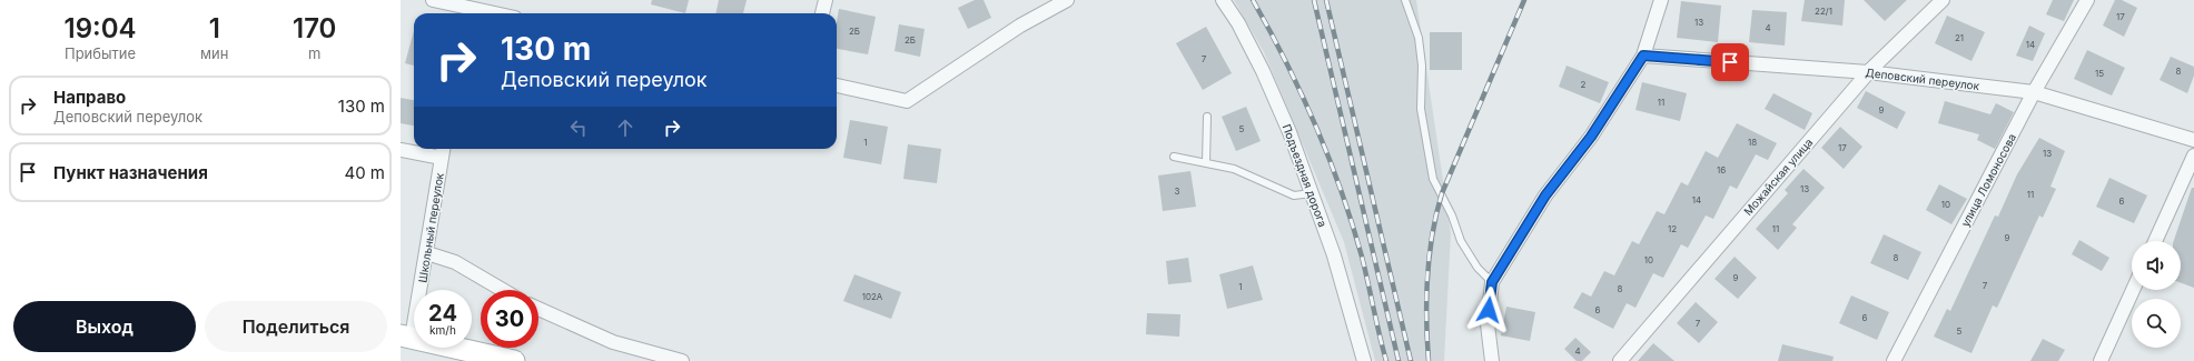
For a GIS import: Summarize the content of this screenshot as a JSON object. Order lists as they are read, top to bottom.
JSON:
{
  "streets": {
    "street": [
      "Деповский переулок",
      "Подъездная дорога",
      "Можайская улица",
      "улица Ломоносова",
      "Школьный переулок"
    ]
  },
  "crossings": [
    ["Деповский переулок", "Можайская улица"],
    ["Деповский переулок", "улица Ломоносова"]
  ],
  "house_numbers": [
    "22/1",
    "17",
    "13",
    "4",
    "2Б",
    "21",
    "2Б",
    "14",
    "7",
    "8",
    "15",
    "2",
    "11",
    "9",
    "5",
    "1",
    "18",
    "17",
    "13",
    "16",
    "13",
    "3",
    "11",
    "14",
    "6",
    "10",
    "12",
    "11",
    "9",
    "8",
    "10",
    "9",
    "7",
    "1",
    "8",
    "102А",
    "6",
    "6",
    "7",
    "5",
    "4"
  ],
  "page": {
    "eta": [
      "19:04",
      "Прибытие",
      "1",
      "мин",
      "170",
      "m"
    ],
    "turn": ["130 m", "Деповский переулок"],
    "list": [
      {
        "name": "Направо",
        "note": "Деповский переулок",
        "value": "130 m"
      },
      {
        "name": "Пункт назначения",
        "value": "40 m"
      }
    ],
    "speed": "24 km/h",
    "limit": "30",
    "buttons": ["Выход", "Поделиться"]
  }
}
